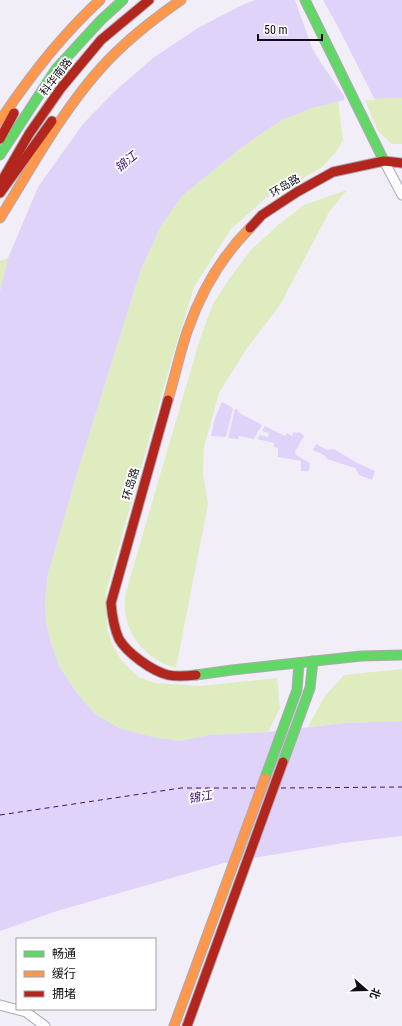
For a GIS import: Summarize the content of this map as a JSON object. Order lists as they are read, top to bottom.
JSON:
{
  "streets": {
    "main road": ["科华南路", "环岛路"]
  },
  "water": ["锦江"],
  "legend": ["畅通", "缓行", "拥堵"],
  "scale_bar": "50 m",
  "north": "right"
}
